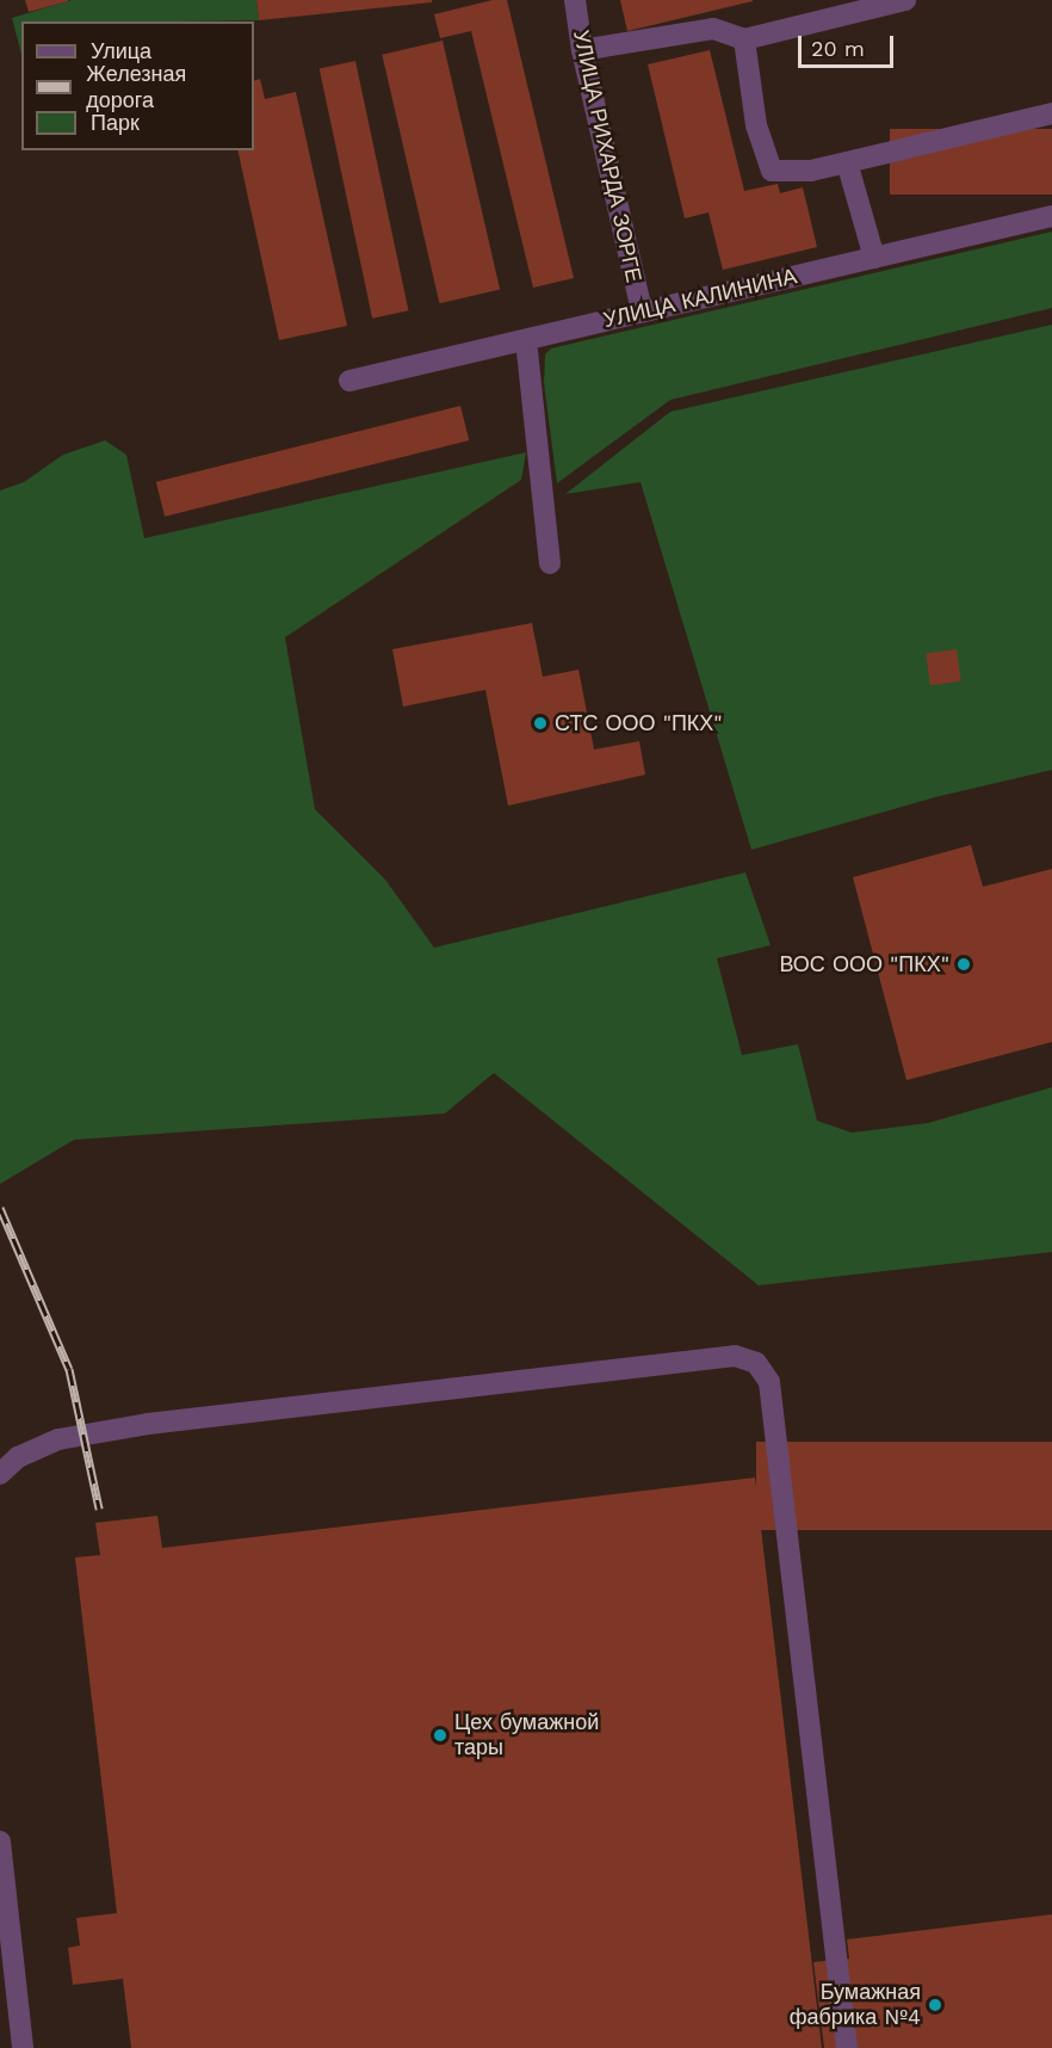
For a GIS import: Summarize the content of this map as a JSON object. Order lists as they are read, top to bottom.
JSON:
{
  "streets": {
    "street": ["УЛИЦА РИХАРДА ЗОРГЕ", "УЛИЦА КАЛИНИНА"]
  },
  "crossings": [
    ["УЛИЦА РИХАРДА ЗОРГЕ", "УЛИЦА КАЛИНИНА"]
  ],
  "places": [
    "СТС ООО \"ПКХ\"",
    "ВОС ООО \"ПКХ\"",
    "Цех бумажной тары",
    "Бумажная фабрика №4"
  ],
  "legend": ["Улица", "Железная дорога", "Парк"],
  "scale_bar": "20 m"
}
